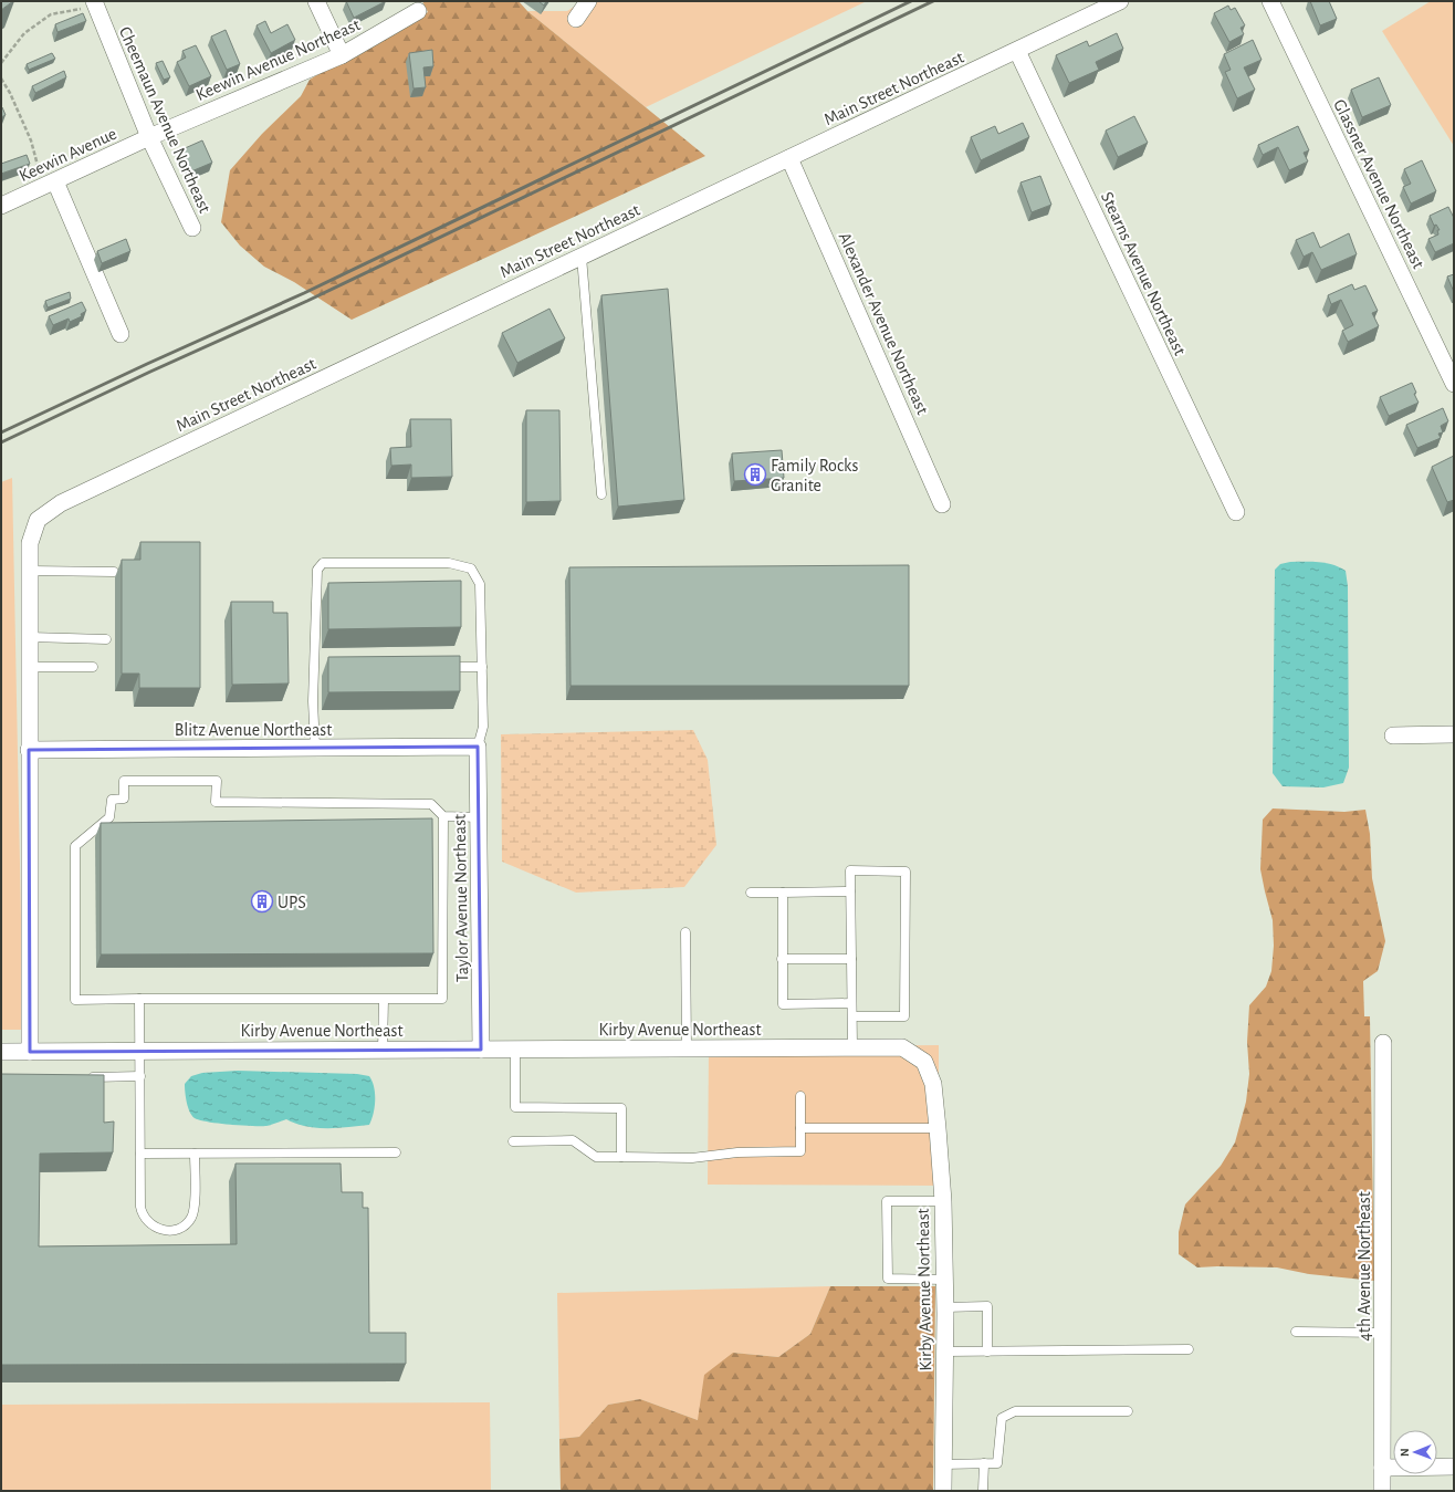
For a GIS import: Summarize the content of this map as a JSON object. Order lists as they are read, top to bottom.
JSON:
{
  "streets": {
    "street": [
      "Keewin Avenue Northeast",
      "Main Street Northeast",
      "Cheemaun Avenue Northeast",
      "Keewin Avenue",
      "Glassner Avenue Northeast",
      "Stearns Avenue Northeast",
      "Alexander Avenue Northeast",
      "Blitz Avenue Northeast",
      "Taylor Avenue Northeast",
      "Kirby Avenue Northeast",
      "4th Avenue Northeast"
    ]
  },
  "crossings": [
    ["Keewin Avenue Northeast", "Cheemaun Avenue Northeast"],
    ["Keewin Avenue Northeast", "Keewin Avenue"],
    ["Main Street Northeast", "Stearns Avenue Northeast"],
    ["Main Street Northeast", "Alexander Avenue Northeast"],
    ["Cheemaun Avenue Northeast", "Keewin Avenue"],
    ["Blitz Avenue Northeast", "Taylor Avenue Northeast"],
    ["Taylor Avenue Northeast", "Kirby Avenue Northeast"]
  ],
  "places": {
    "building": ["Family Rocks Granite", "UPS"]
  },
  "north": "left"
}
